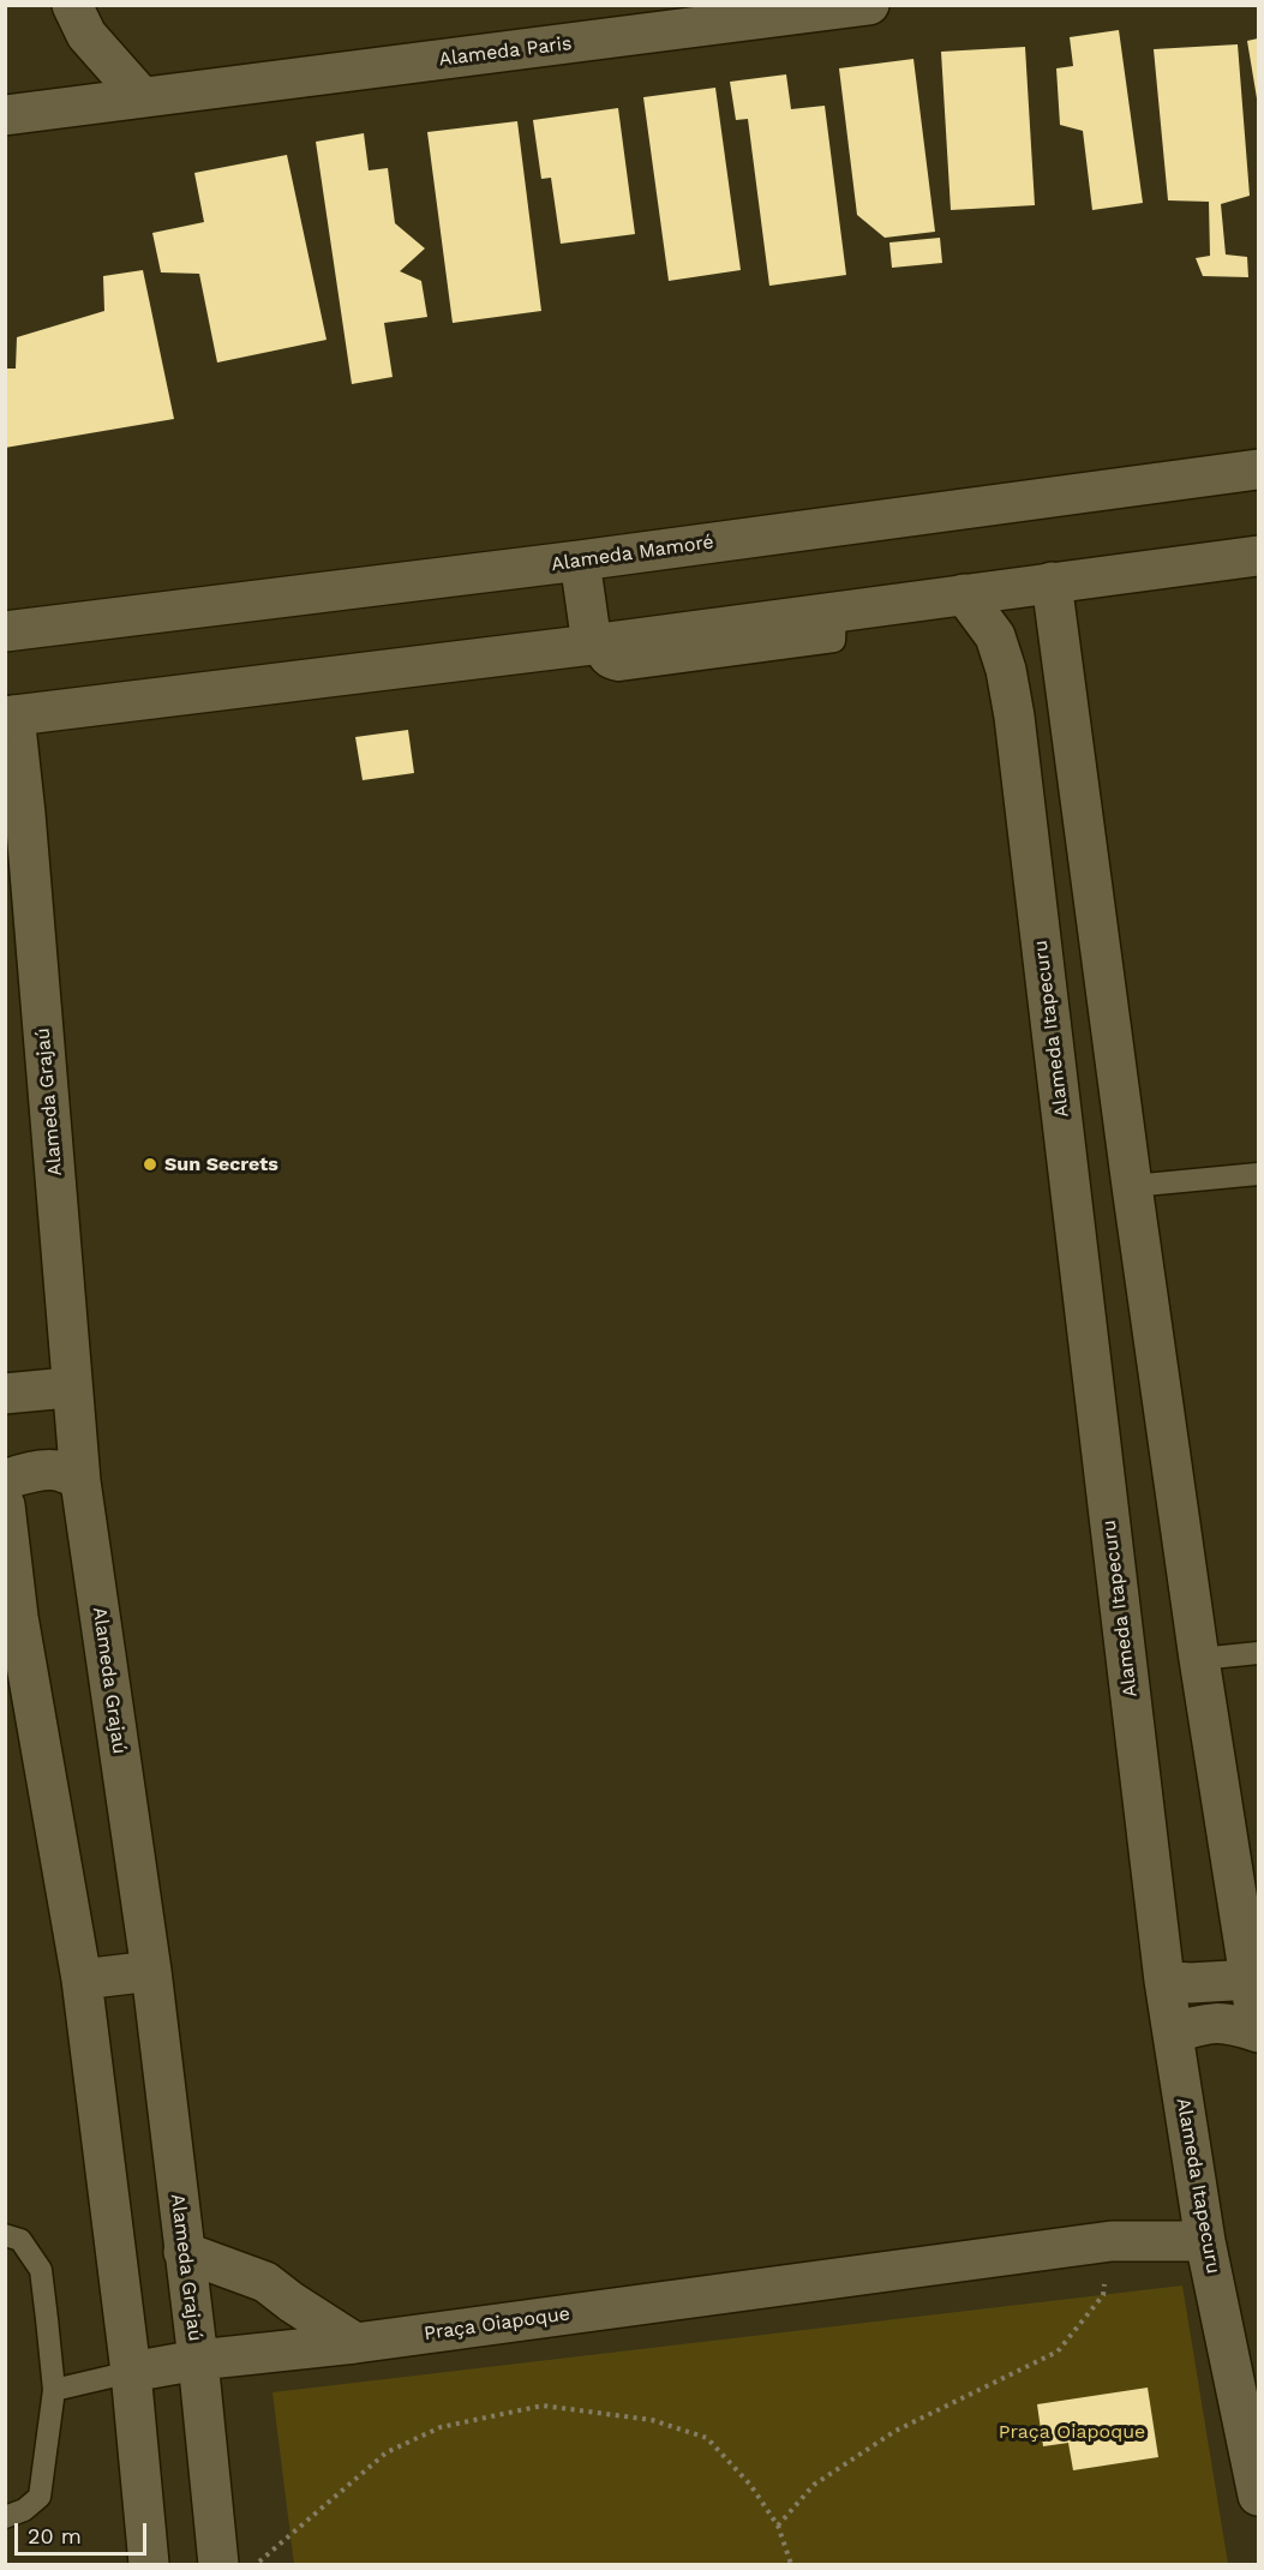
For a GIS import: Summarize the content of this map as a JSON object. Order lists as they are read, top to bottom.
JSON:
{
  "streets": {
    "street": [
      "Alameda Paris",
      "Alameda Mamoré",
      "Alameda Itapecuru",
      "Alameda Grajaú",
      "Praça Oiapoque"
    ]
  },
  "crossings": [
    ["Alameda Itapecuru", "Praça Oiapoque"],
    ["Alameda Grajaú", "Praça Oiapoque"]
  ],
  "parks": ["Praça Oiapoque"],
  "places": ["Sun Secrets"],
  "scale_bar": "20 m"
}
